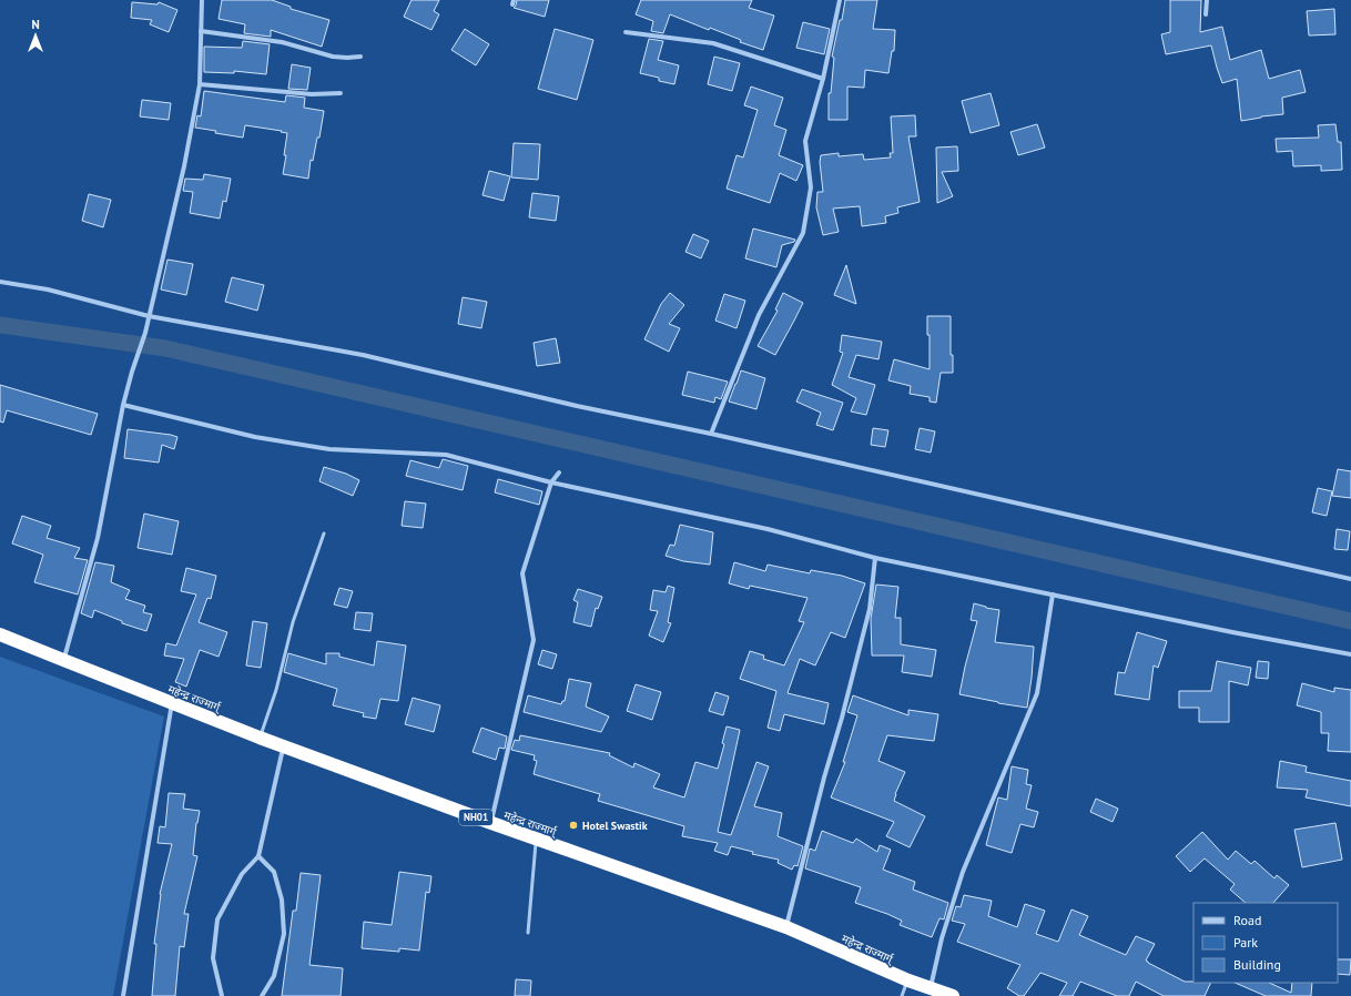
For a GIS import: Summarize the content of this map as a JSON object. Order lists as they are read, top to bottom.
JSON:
{
  "streets": {
    "highway": ["महेन्द्र राज्मार्ग्", "NH01"]
  },
  "places": ["Hotel Swastik"],
  "legend": ["Road", "Park", "Building"],
  "north": "top"
}
